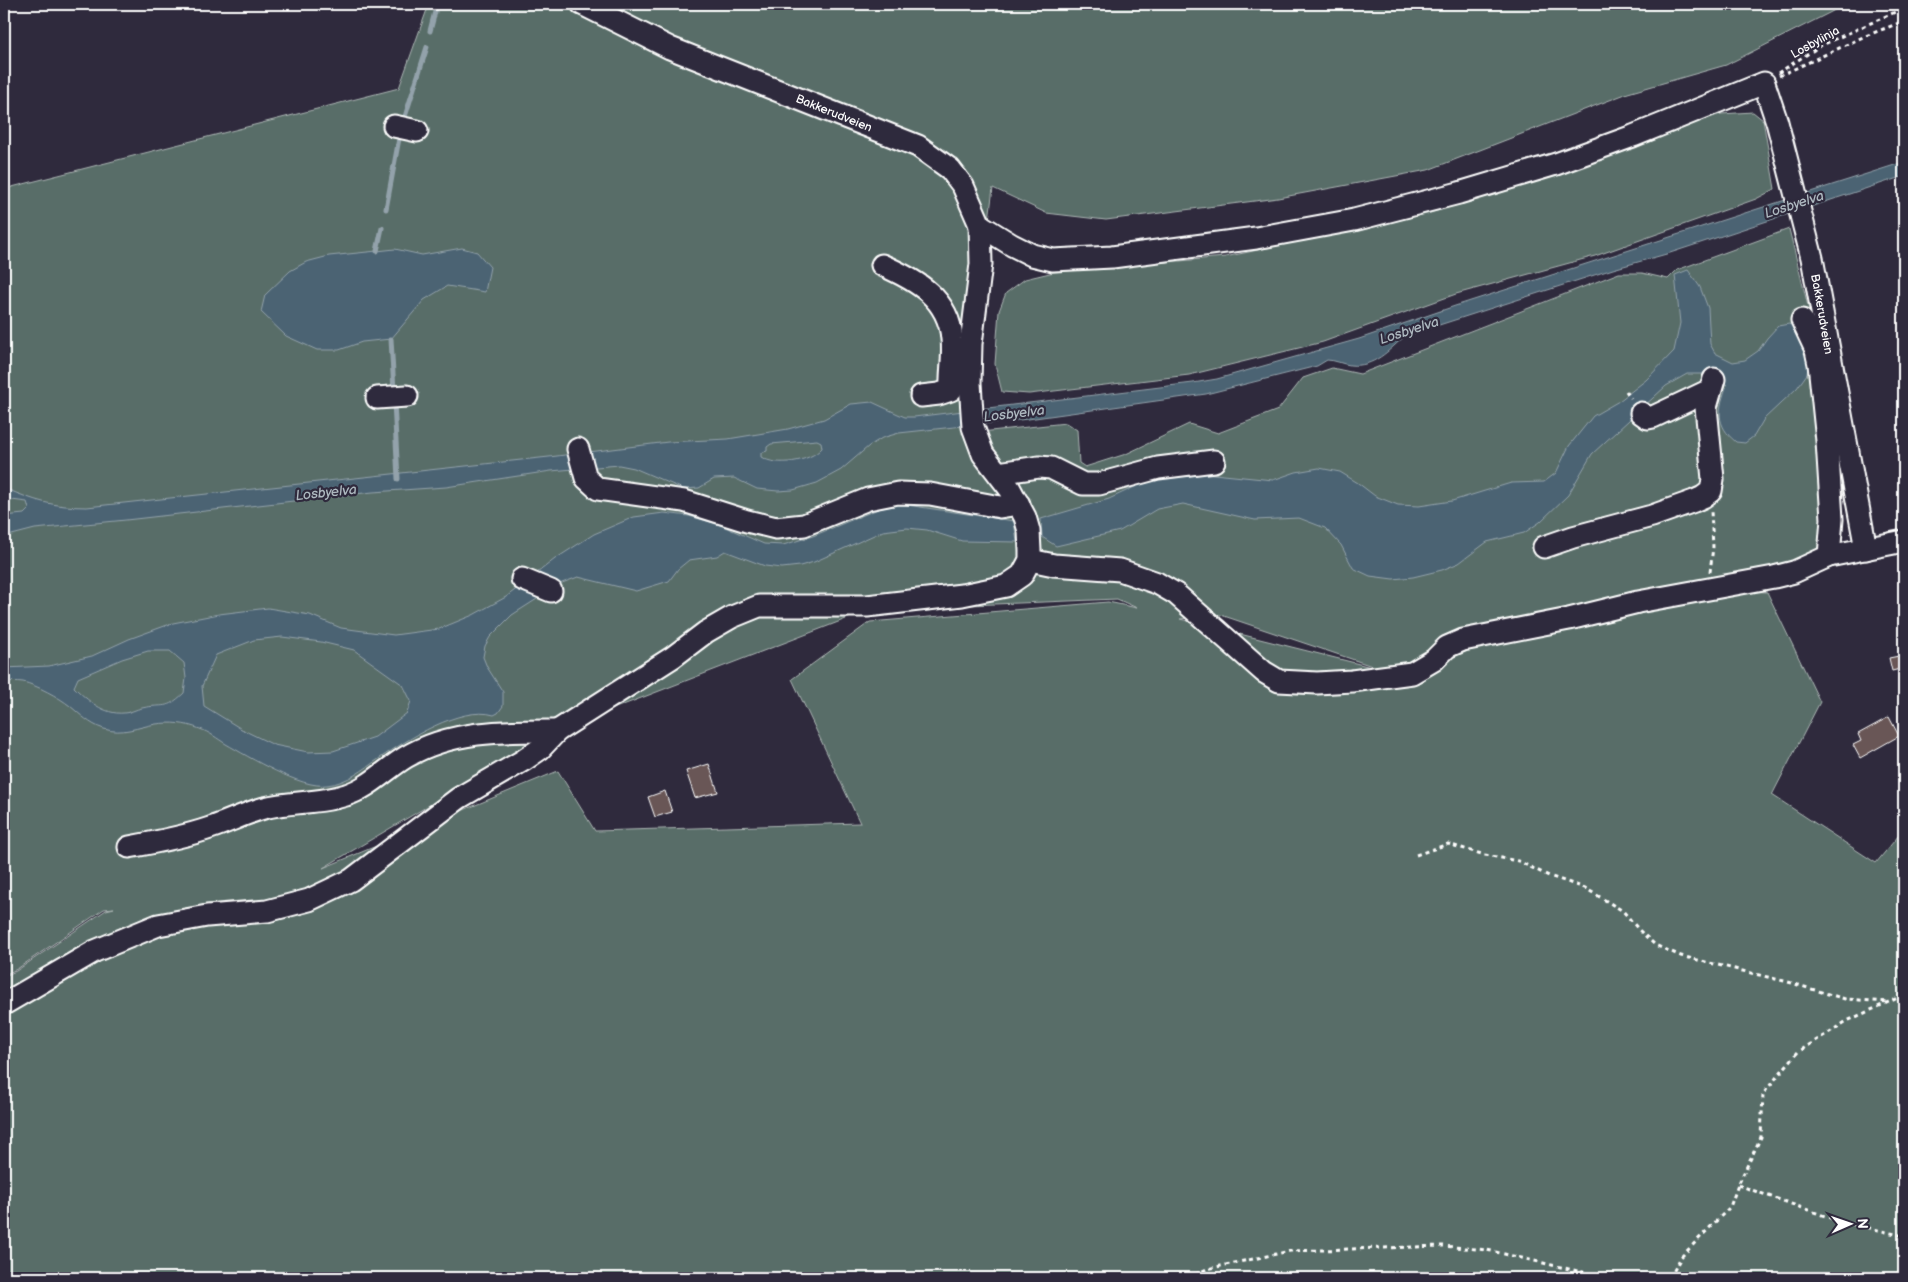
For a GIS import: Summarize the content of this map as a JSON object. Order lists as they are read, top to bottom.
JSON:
{
  "streets": {
    "street": ["Bakkerudveien"],
    "path": ["Losbylinja"]
  },
  "crossings": [
    ["Losbylinja", "Bakkerudveien"]
  ],
  "water": ["Losbyelva"],
  "north": "right"
}
